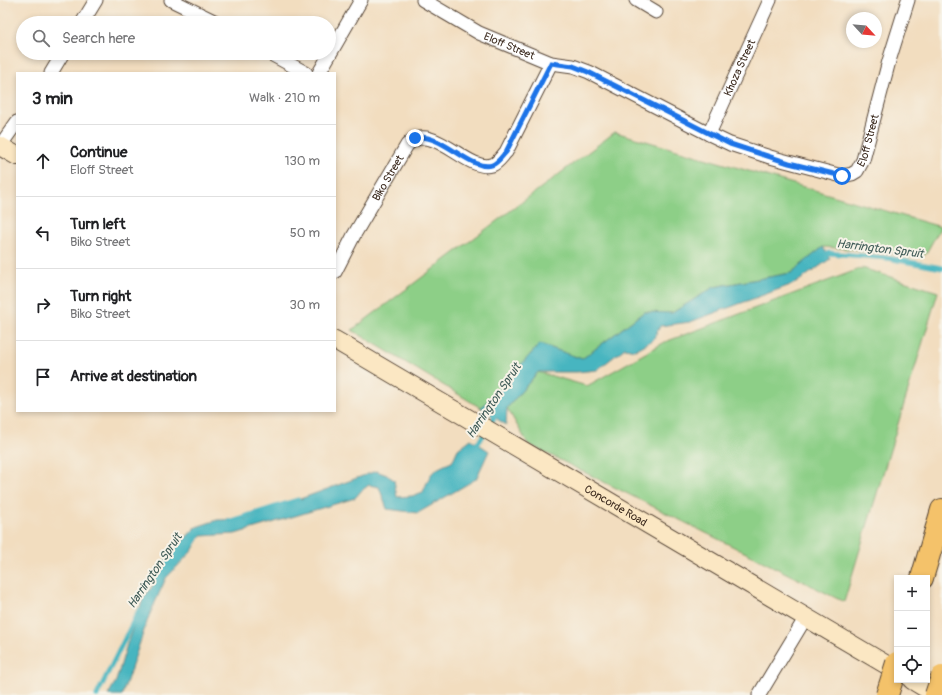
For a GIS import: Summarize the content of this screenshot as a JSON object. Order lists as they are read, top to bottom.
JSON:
{
  "streets": {
    "street": [
      "Eloff Street",
      "Khoza Street",
      "Biko Street",
      "Concorde Road"
    ]
  },
  "crossings": [
    ["Eloff Street", "Khoza Street"],
    ["Eloff Street", "Biko Street"]
  ],
  "water": ["Harrington Spruit"],
  "north": "bottom right",
  "page": {
    "search": "Search here",
    "heading": ["3 min", "Walk · 210 m"],
    "list": [
      ["Continue", "Eloff Street", "130 m"],
      ["Turn left", "Biko Street", "50 m"],
      ["Turn right", "Biko Street", "30 m"],
      "Arrive at destination"
    ],
    "map_buttons": ["+", "−"]
  }
}
